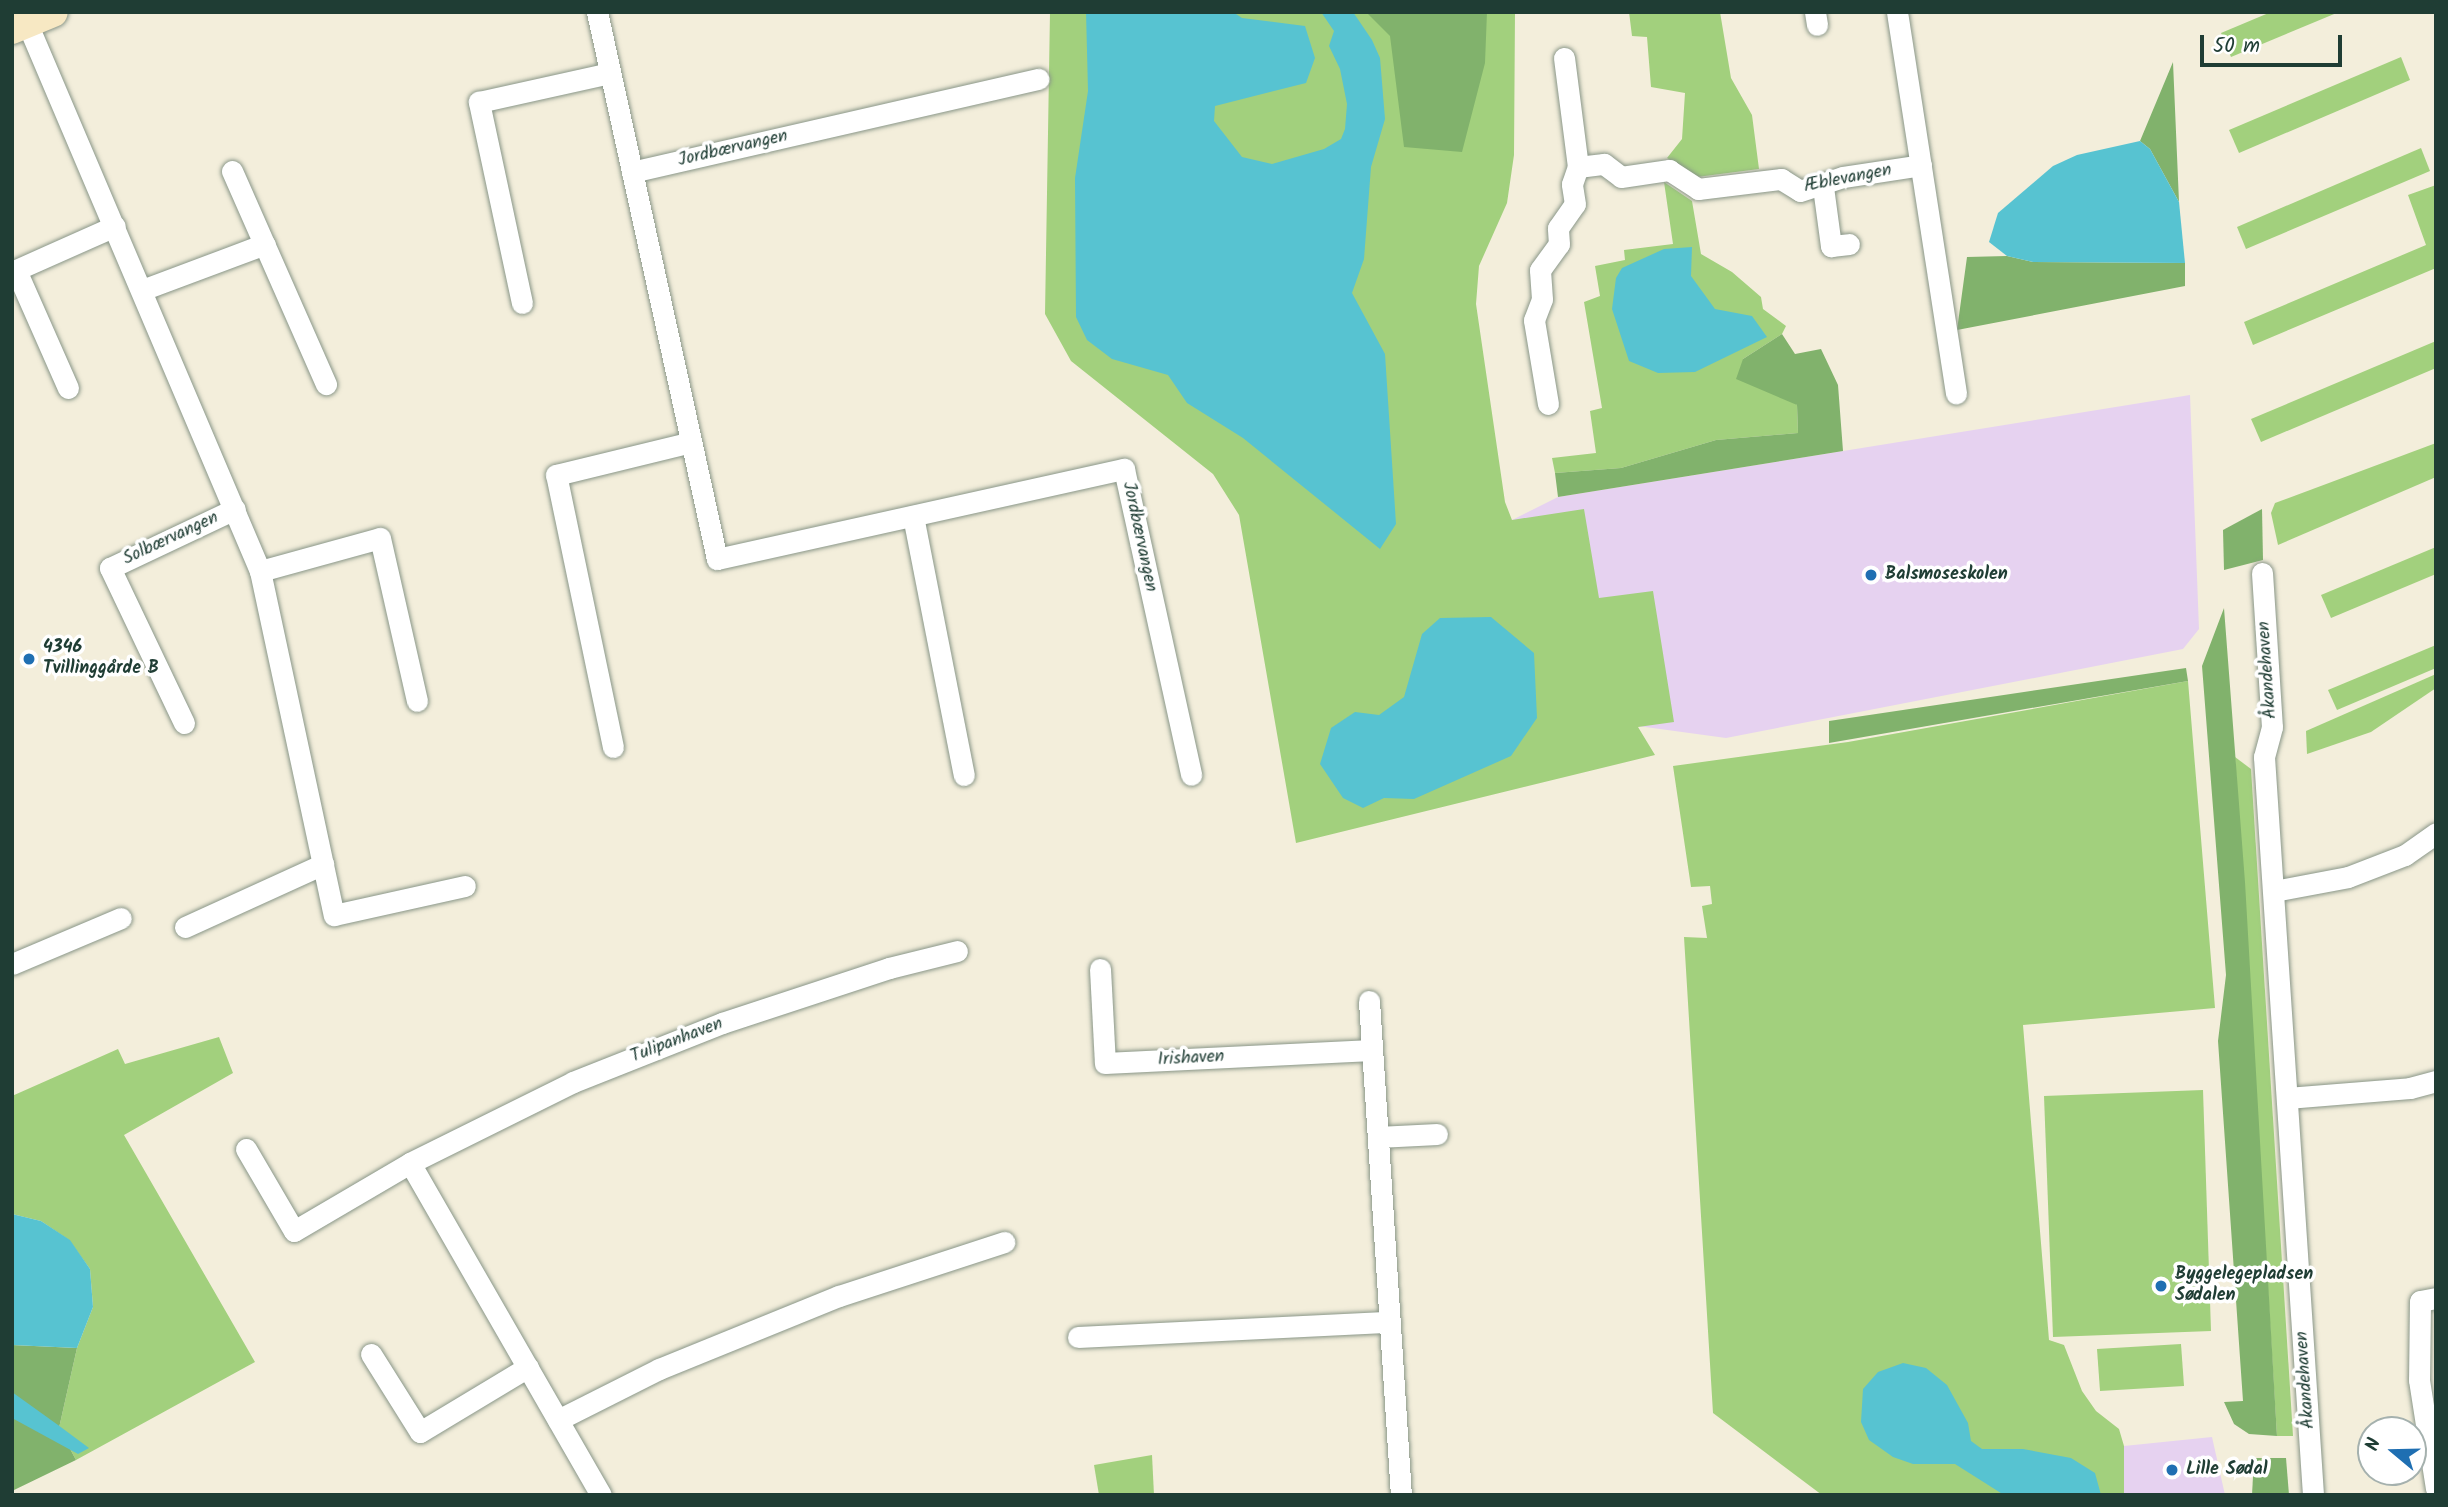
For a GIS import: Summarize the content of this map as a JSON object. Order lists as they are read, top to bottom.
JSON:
{
  "streets": {
    "street": [
      "Jordbærvangen",
      "Æblevangen",
      "Solbærvangen",
      "Åkandehaven",
      "Tulipanhaven",
      "Irishaven"
    ]
  },
  "places": [
    "Balsmoseskolen",
    "4346 Tvillinggårde B",
    "Byggelegepladsen Sødalen",
    "Lille Sødal"
  ],
  "scale_bar": "50 m",
  "north": "left"
}
